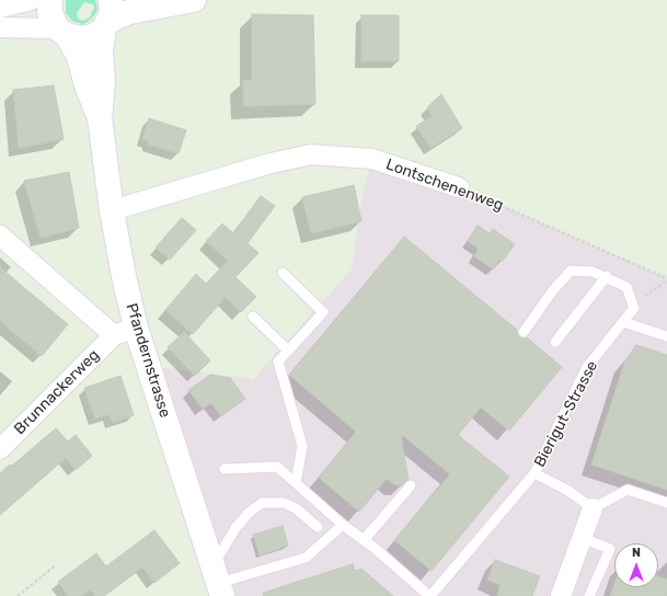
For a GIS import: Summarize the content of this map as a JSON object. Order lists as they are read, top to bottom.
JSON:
{
  "streets": {
    "main road": ["Pfandernstrasse"],
    "street": ["Lontschenenweg", "Brunnackerweg"],
    "lane": ["Bierigut-Strasse"]
  },
  "crossings": [
    ["Lontschenenweg", "Pfandernstrasse"],
    ["Pfandernstrasse", "Brunnackerweg"]
  ],
  "north": "top"
}
